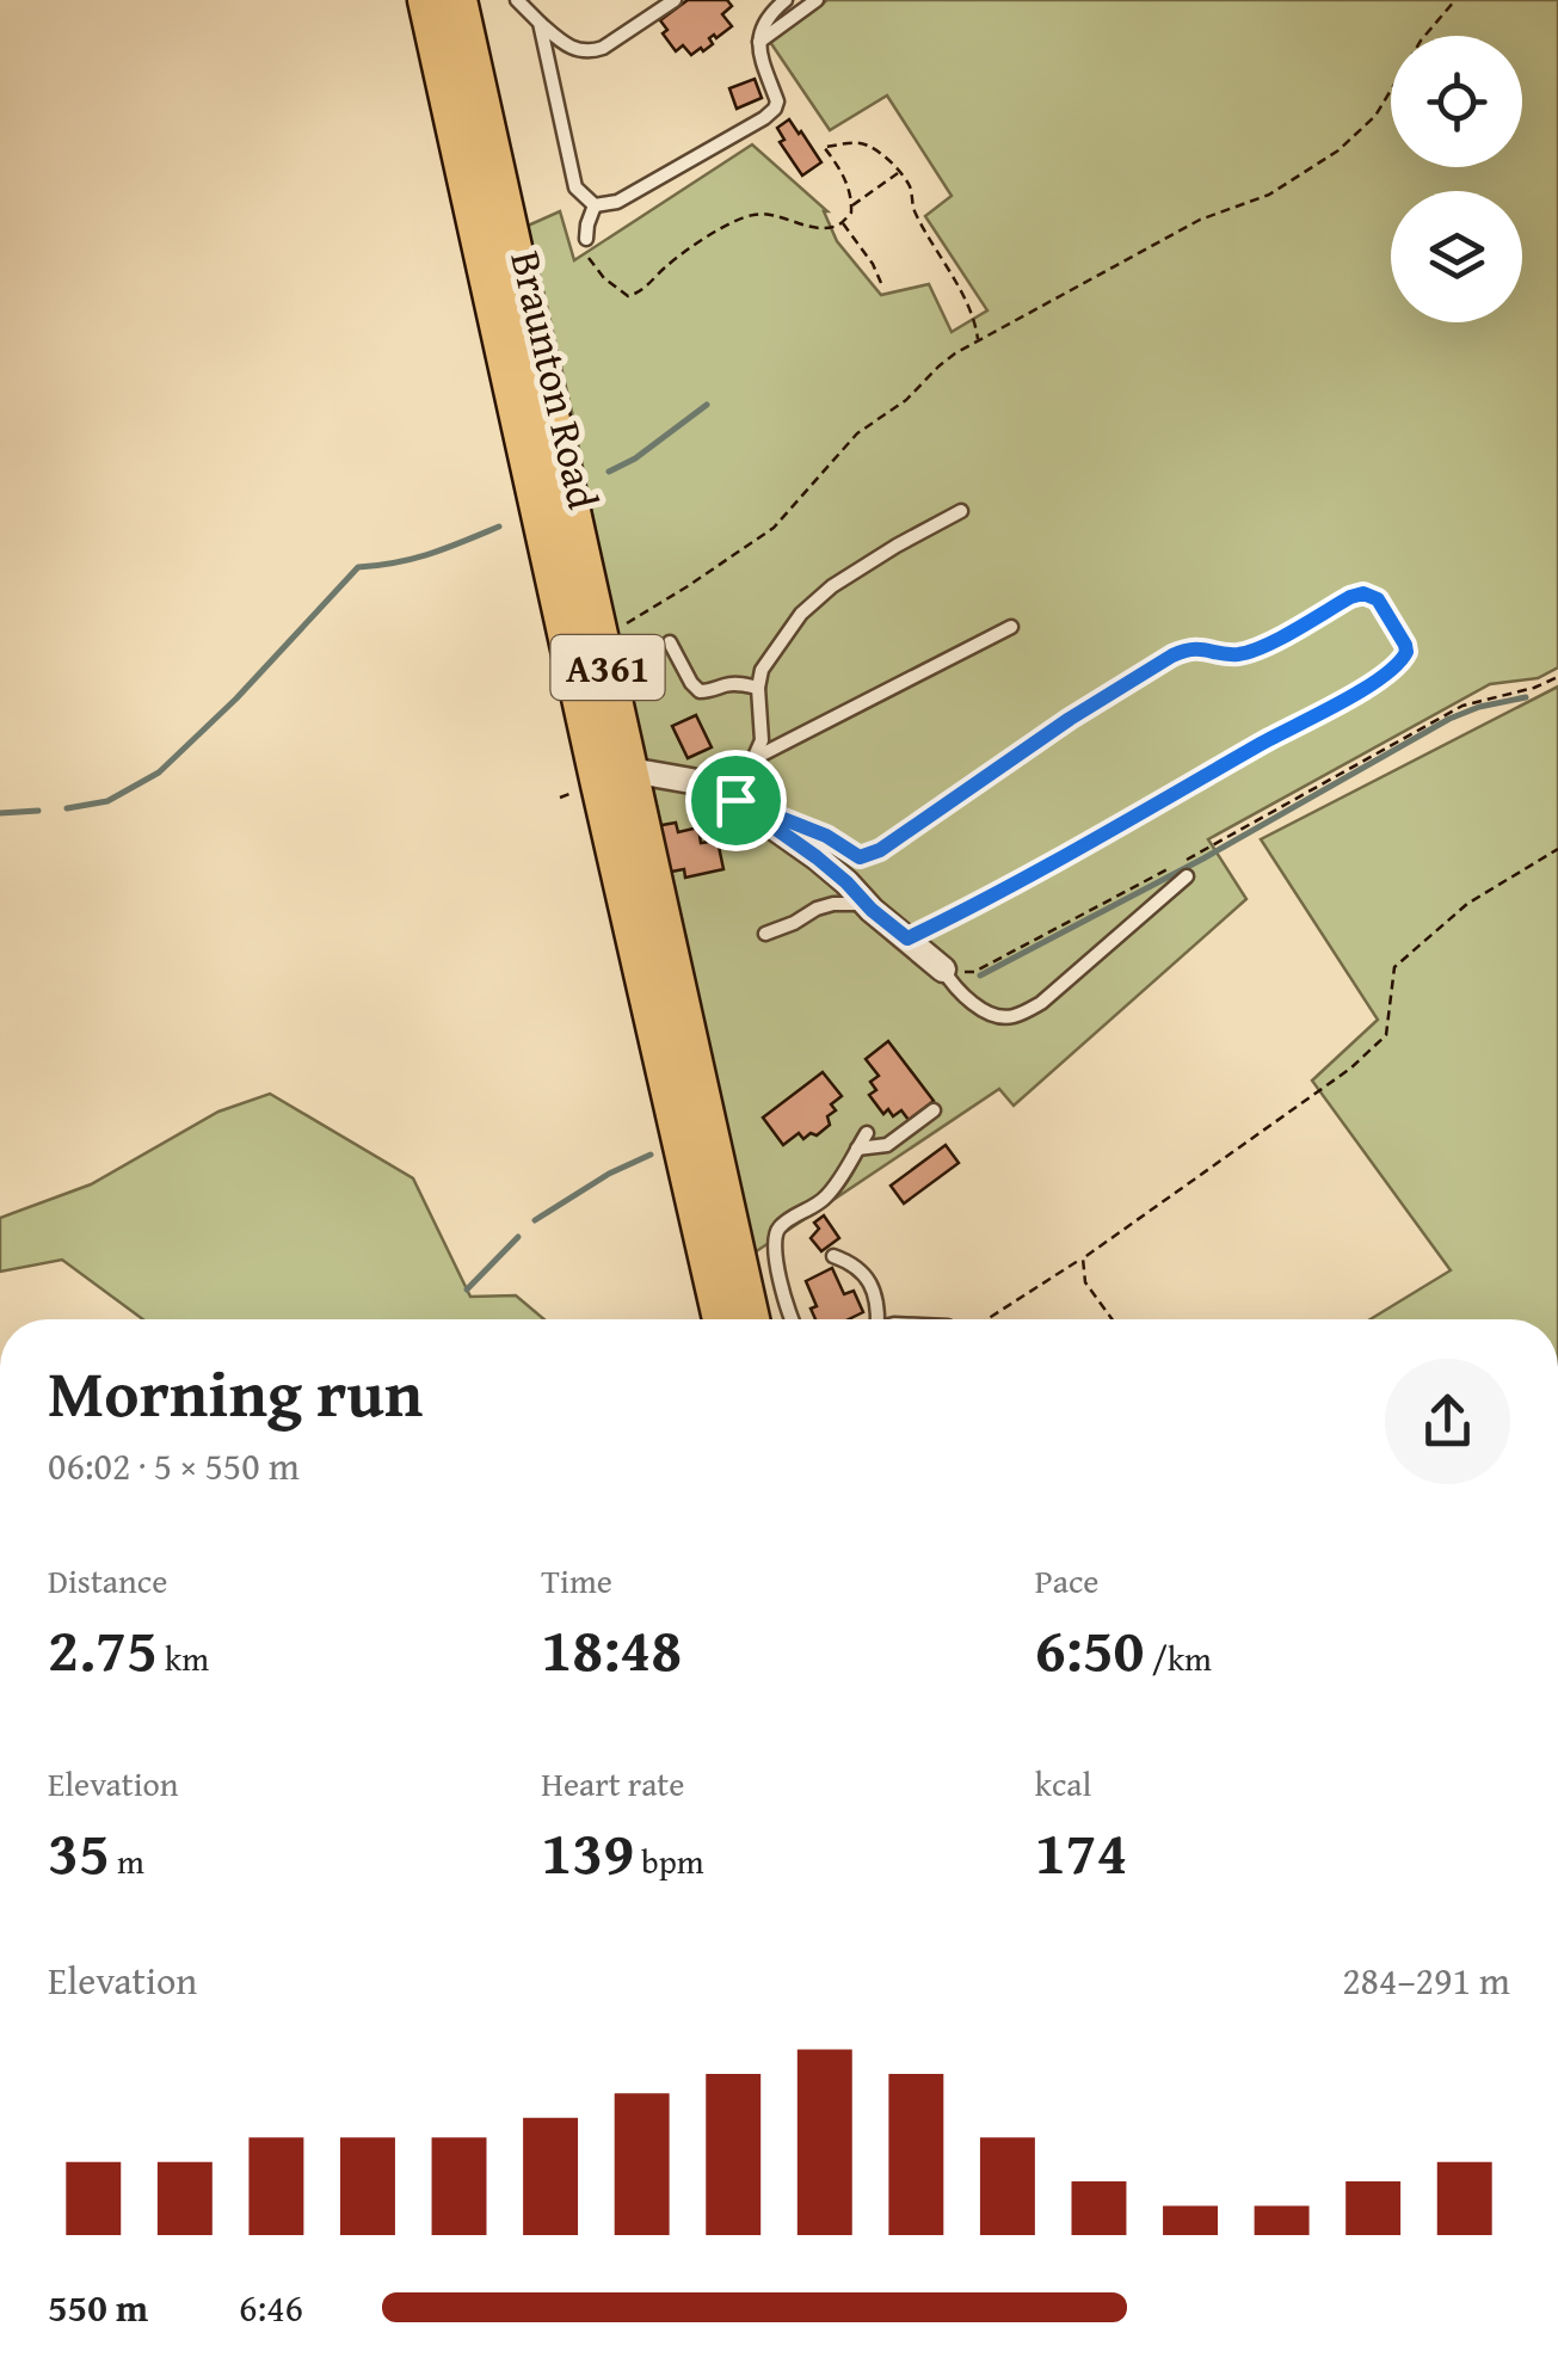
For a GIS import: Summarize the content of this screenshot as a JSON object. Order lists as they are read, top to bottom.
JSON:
{
  "streets": {
    "main road": ["Braunton Road", "A361"]
  },
  "page": {
    "heading": ["Morning run", "06:02 · 5 × 550 m"],
    "stats": [
      ["Distance", "2.75 km"],
      ["Time", "18:48"],
      ["Pace", "6:50 /km"],
      ["Elevation", "35 m"],
      ["Heart rate", "139 bpm"],
      ["kcal", "174"]
    ],
    "chart": ["Elevation", "284–291 m"],
    "list": [
      {
        "name": "550 m",
        "note": "6:46"
      }
    ]
  }
}
